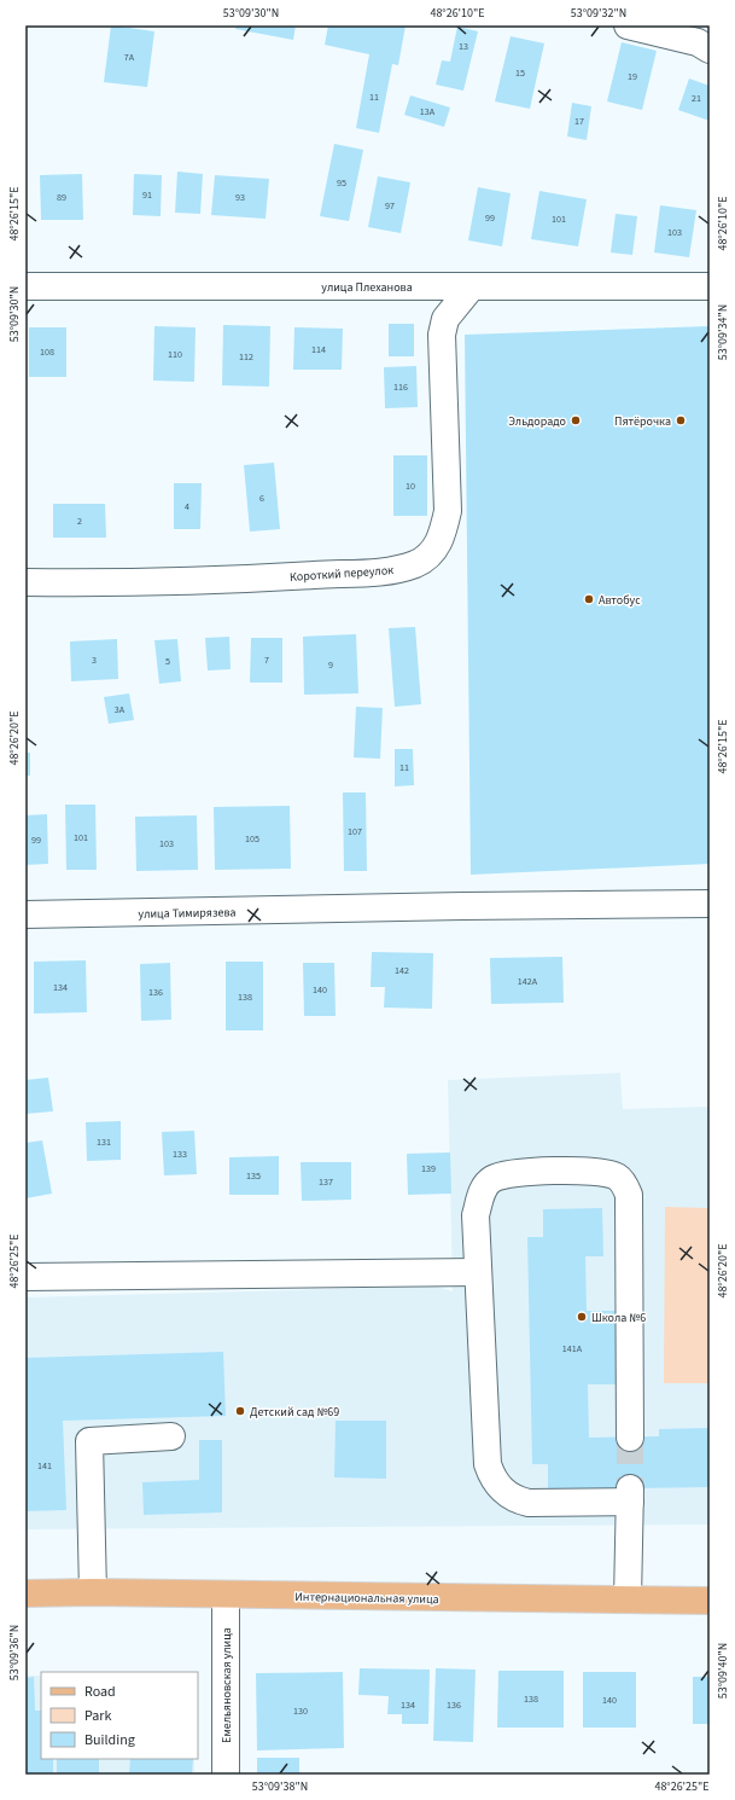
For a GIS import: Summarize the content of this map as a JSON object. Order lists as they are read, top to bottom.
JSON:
{
  "streets": {
    "main road": ["Интернациональная улица"],
    "street": [
      "улица Плеханова",
      "Короткий переулок",
      "улица Тимирязева",
      "Емельяновская улица"
    ]
  },
  "crossings": [
    ["улица Плеханова", "Короткий переулок"],
    ["Интернациональная улица", "Емельяновская улица"]
  ],
  "places": [
    "Эльдорадо",
    "Пятёрочка",
    "Автобус",
    "Школа №6",
    "Детский сад №69"
  ],
  "house_numbers": [
    "13",
    "7А",
    "15",
    "19",
    "11",
    "21",
    "13А",
    "17",
    "95",
    "91",
    "89",
    "93",
    "97",
    "99",
    "101",
    "103",
    "114",
    "108",
    "110",
    "112",
    "116",
    "10",
    "6",
    "4",
    "2",
    "3",
    "7",
    "5",
    "9",
    "3А",
    "11",
    "107",
    "101",
    "105",
    "99",
    "103",
    "142",
    "142А",
    "134",
    "140",
    "136",
    "138",
    "131",
    "133",
    "139",
    "135",
    "137",
    "141А",
    "141",
    "138",
    "140",
    "134",
    "136",
    "130"
  ],
  "legend": ["Road", "Park", "Building"],
  "coordinates": [
    "53°09'30\"N",
    "48°26'10\"E",
    "53°09'32\"N",
    "48°26'15\"E",
    "53°09'34\"N",
    "48°26'20\"E",
    "48°26'25\"E",
    "53°09'36\"N",
    "53°09'40\"N",
    "53°09'38\"N"
  ]
}
